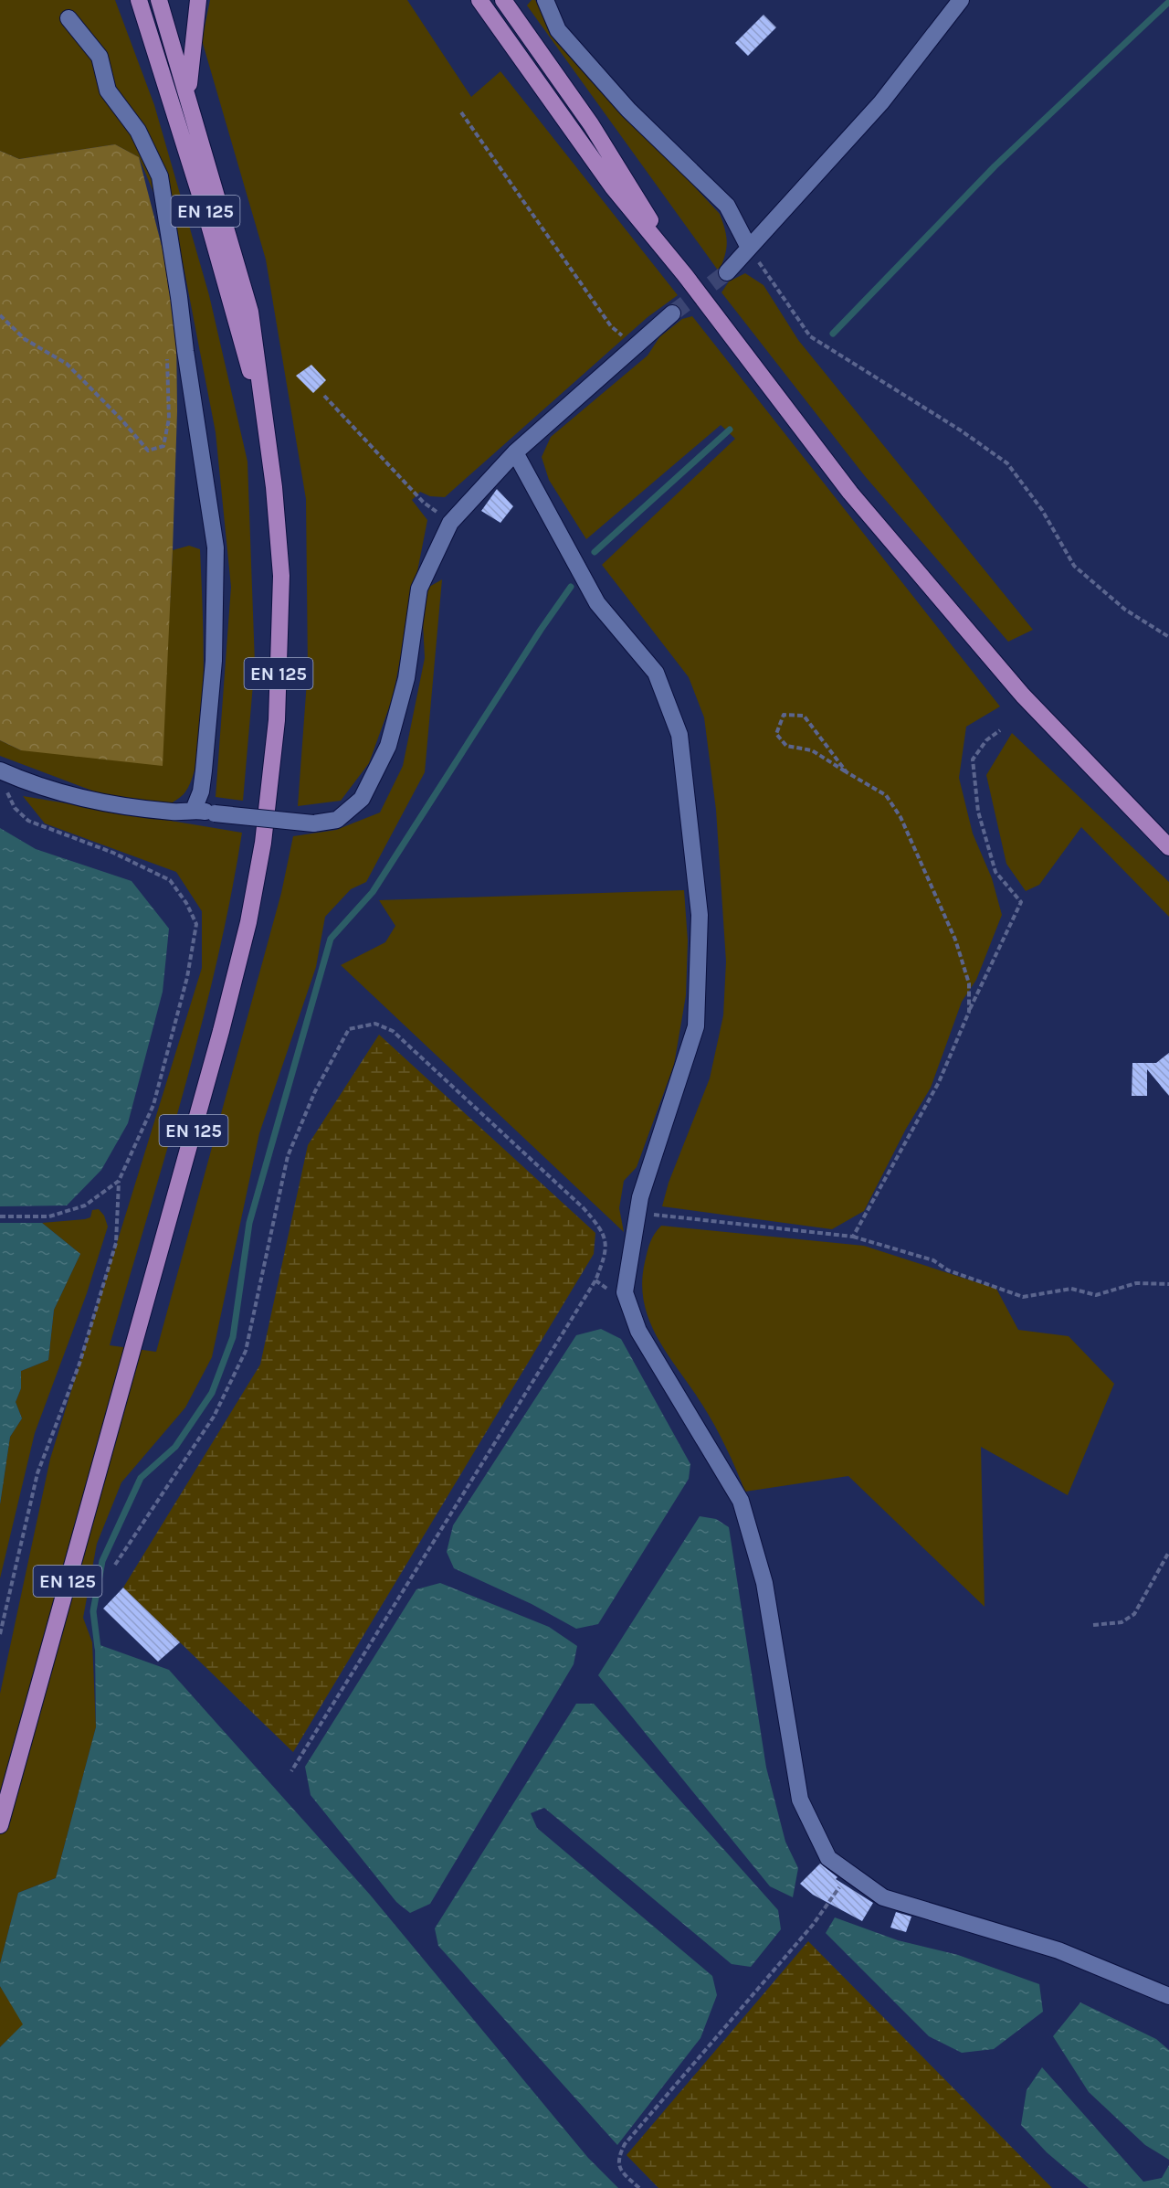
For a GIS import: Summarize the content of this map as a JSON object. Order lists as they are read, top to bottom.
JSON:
{
  "streets": {
    "main road": ["EN 125"]
  }
}
